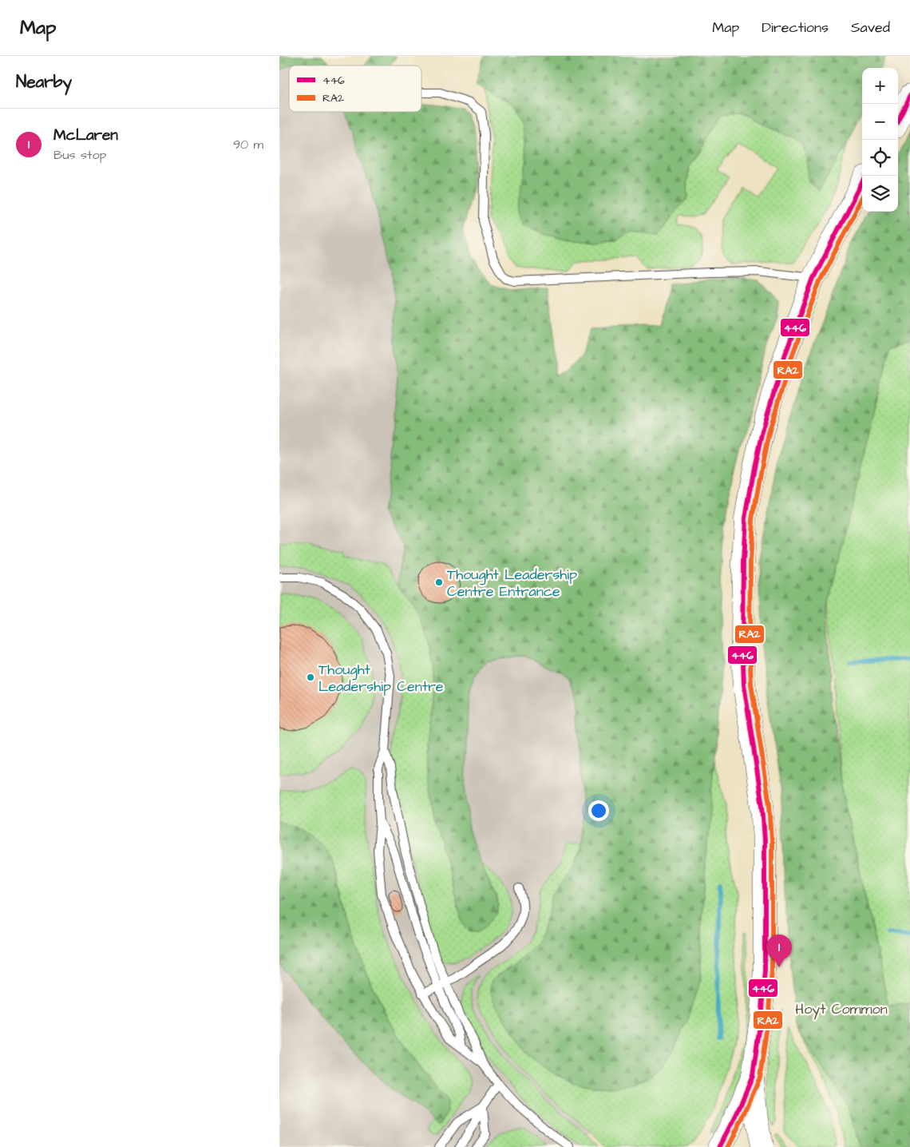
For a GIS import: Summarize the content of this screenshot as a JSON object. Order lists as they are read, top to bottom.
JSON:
{
  "parks": ["Hoyt Common"],
  "places": ["Thought Leadership Centre Entrance", "Thought Leadership Centre"],
  "lines": ["transit line 446", "transit line RA2"],
  "legend": ["446", "RA2"],
  "page": {
    "header": "Map",
    "nav": ["Map", "Directions", "Saved"],
    "heading": "Nearby",
    "map_buttons": ["+", "−"],
    "list": [
      {
        "mark": "1",
        "name": "McLaren",
        "note": "Bus stop",
        "value": "90 m"
      }
    ],
    "pins": "1"
  }
}
